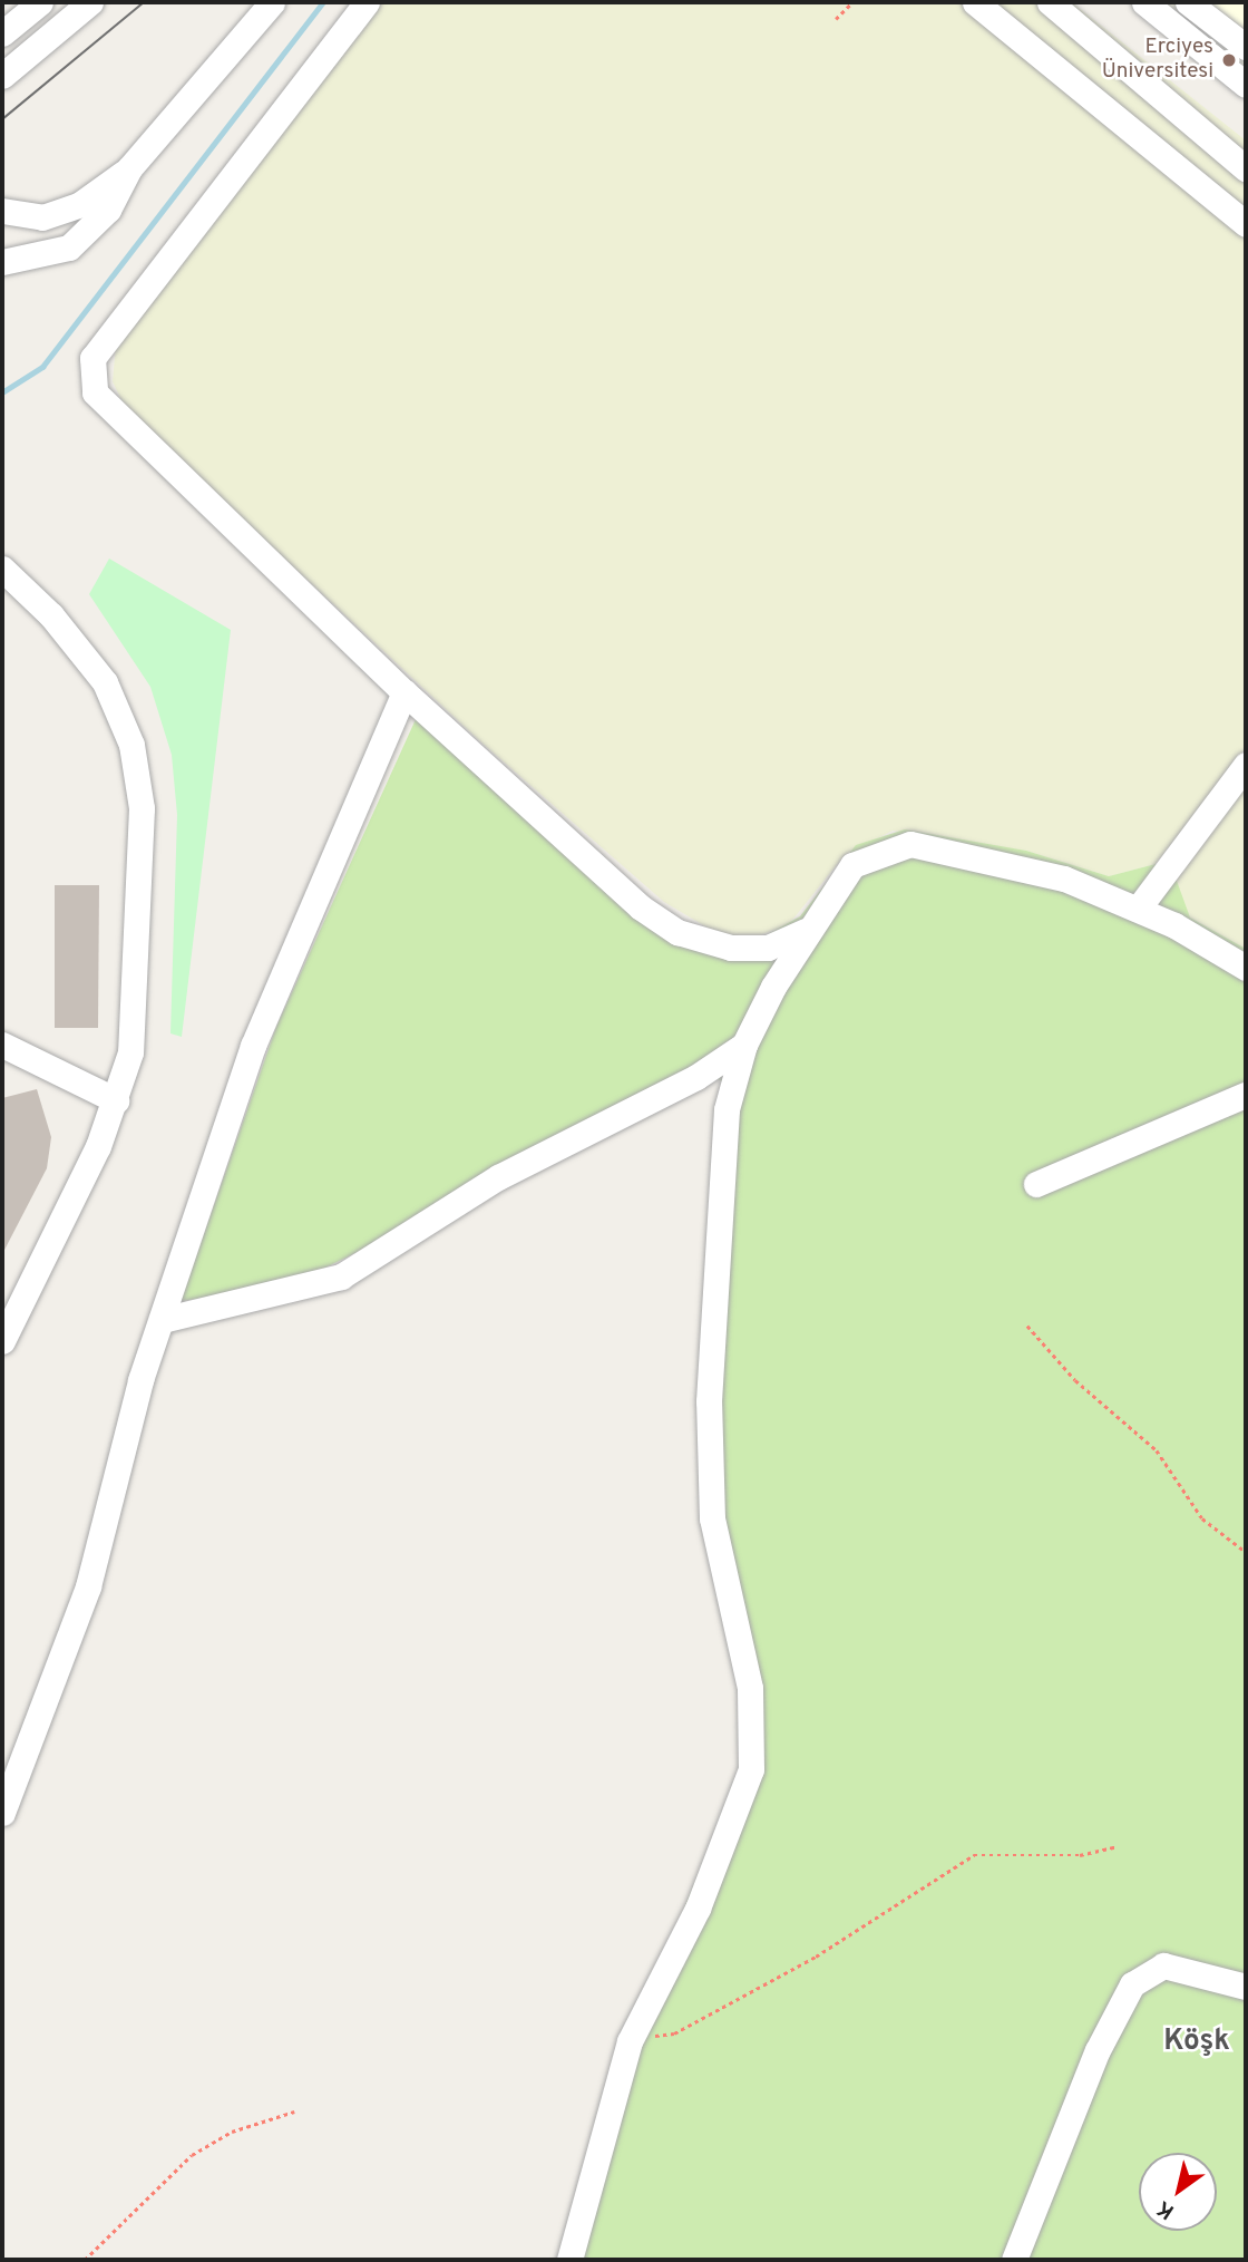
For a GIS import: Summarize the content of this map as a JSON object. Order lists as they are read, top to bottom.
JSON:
{
  "districts": ["Köşk"],
  "places": ["Erciyes Üniversitesi"],
  "north": "bottom left"
}
